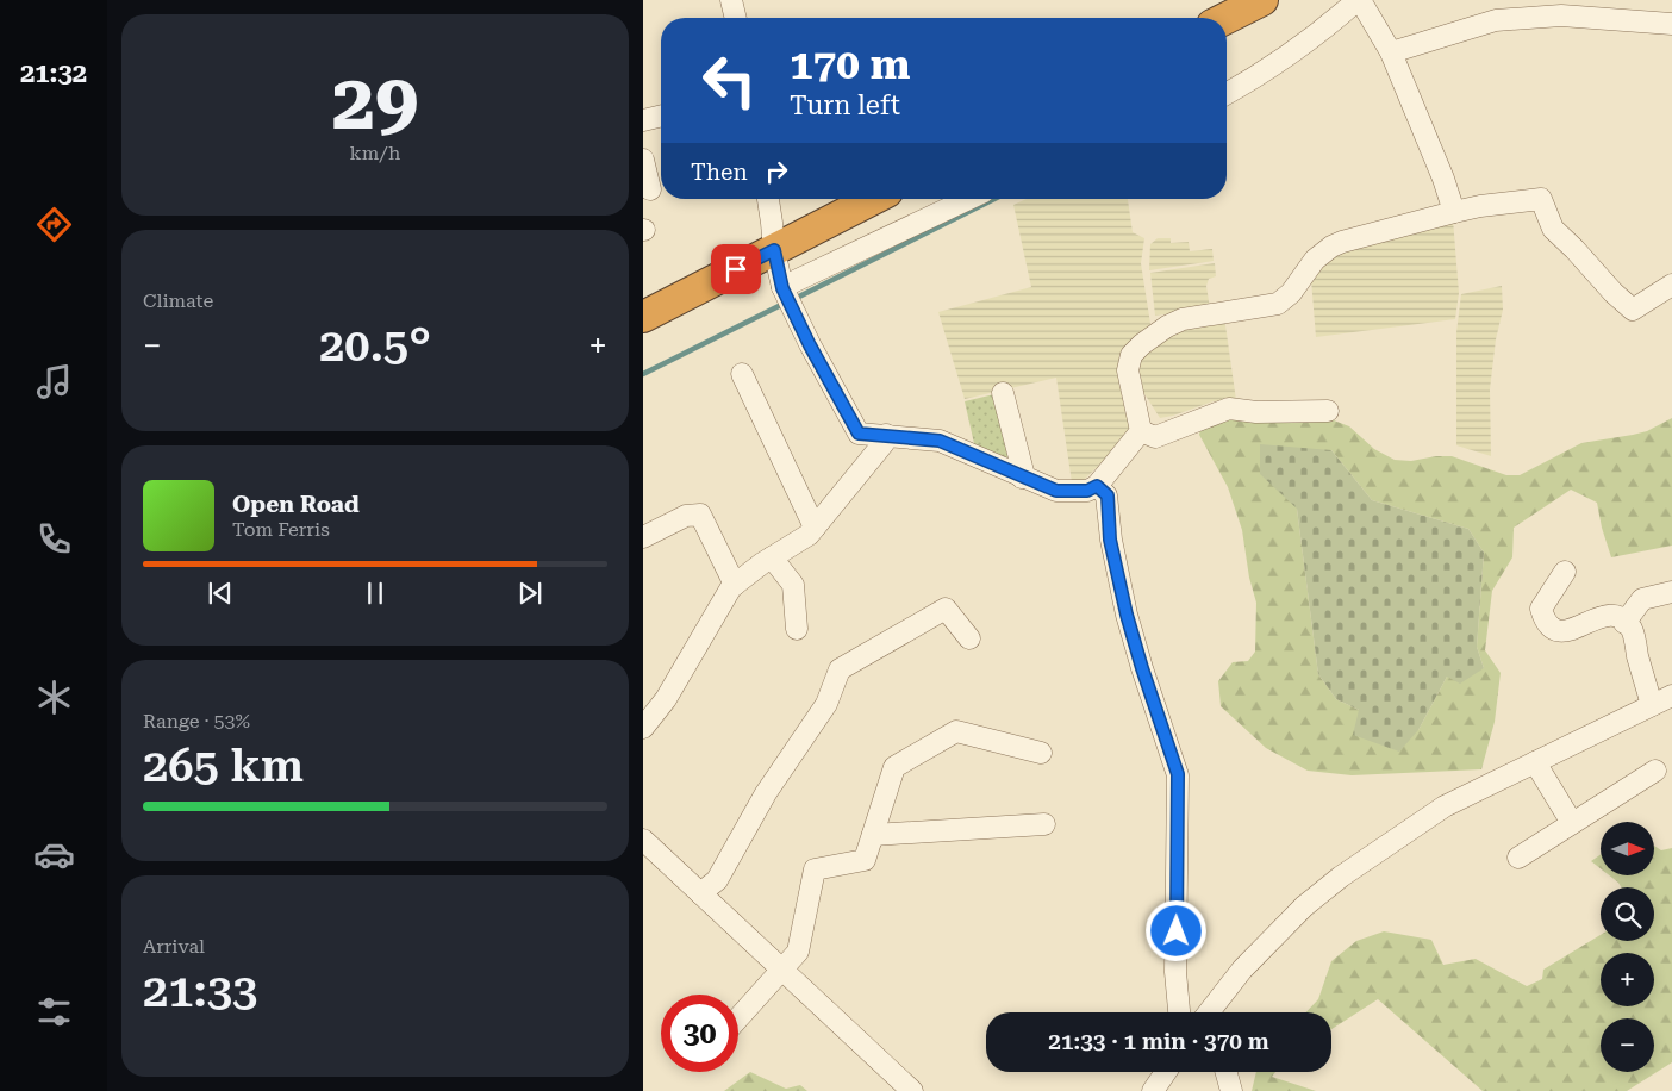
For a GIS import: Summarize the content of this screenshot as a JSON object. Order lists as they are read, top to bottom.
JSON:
{
  "north": "right",
  "page": {
    "tabs": "21:32",
    "tile": [
      ["29", "km/h"],
      "Climate",
      ["Range · 53%", "265 km"],
      ["Arrival", "21:33"]
    ],
    "turn": ["170 m", "Turn left"],
    "then": "Then",
    "heat": ["−", "20.5°", "+"],
    "song": ["Open Road", "Tom Ferris"],
    "map_buttons": ["+", "−"],
    "limit": "30",
    "trip": "21:33 · 1 min · 370 m"
  }
}
